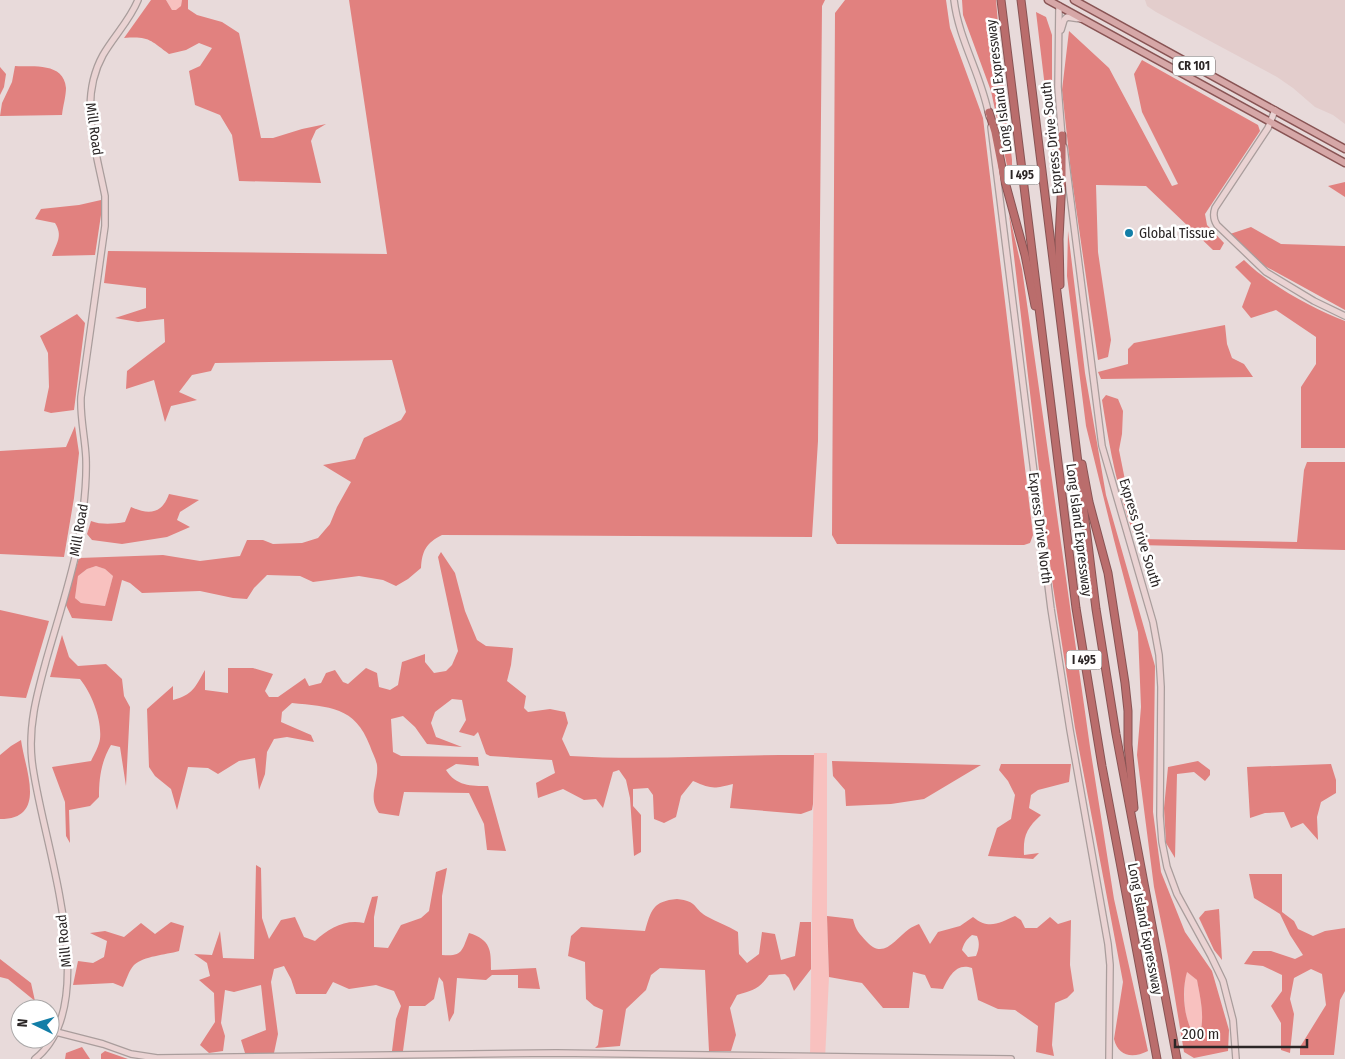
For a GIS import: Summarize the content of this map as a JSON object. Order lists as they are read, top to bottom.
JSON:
{
  "streets": {
    "highway": ["Long Island Expressway", "I 495"],
    "main road": [
      "CR 101",
      "Mill Road",
      "Express Drive South",
      "Express Drive North"
    ]
  },
  "crossings": [
    ["CR 101", "Express Drive South"]
  ],
  "places": ["Global Tissue"],
  "scale_bar": "200 m",
  "north": "left"
}
